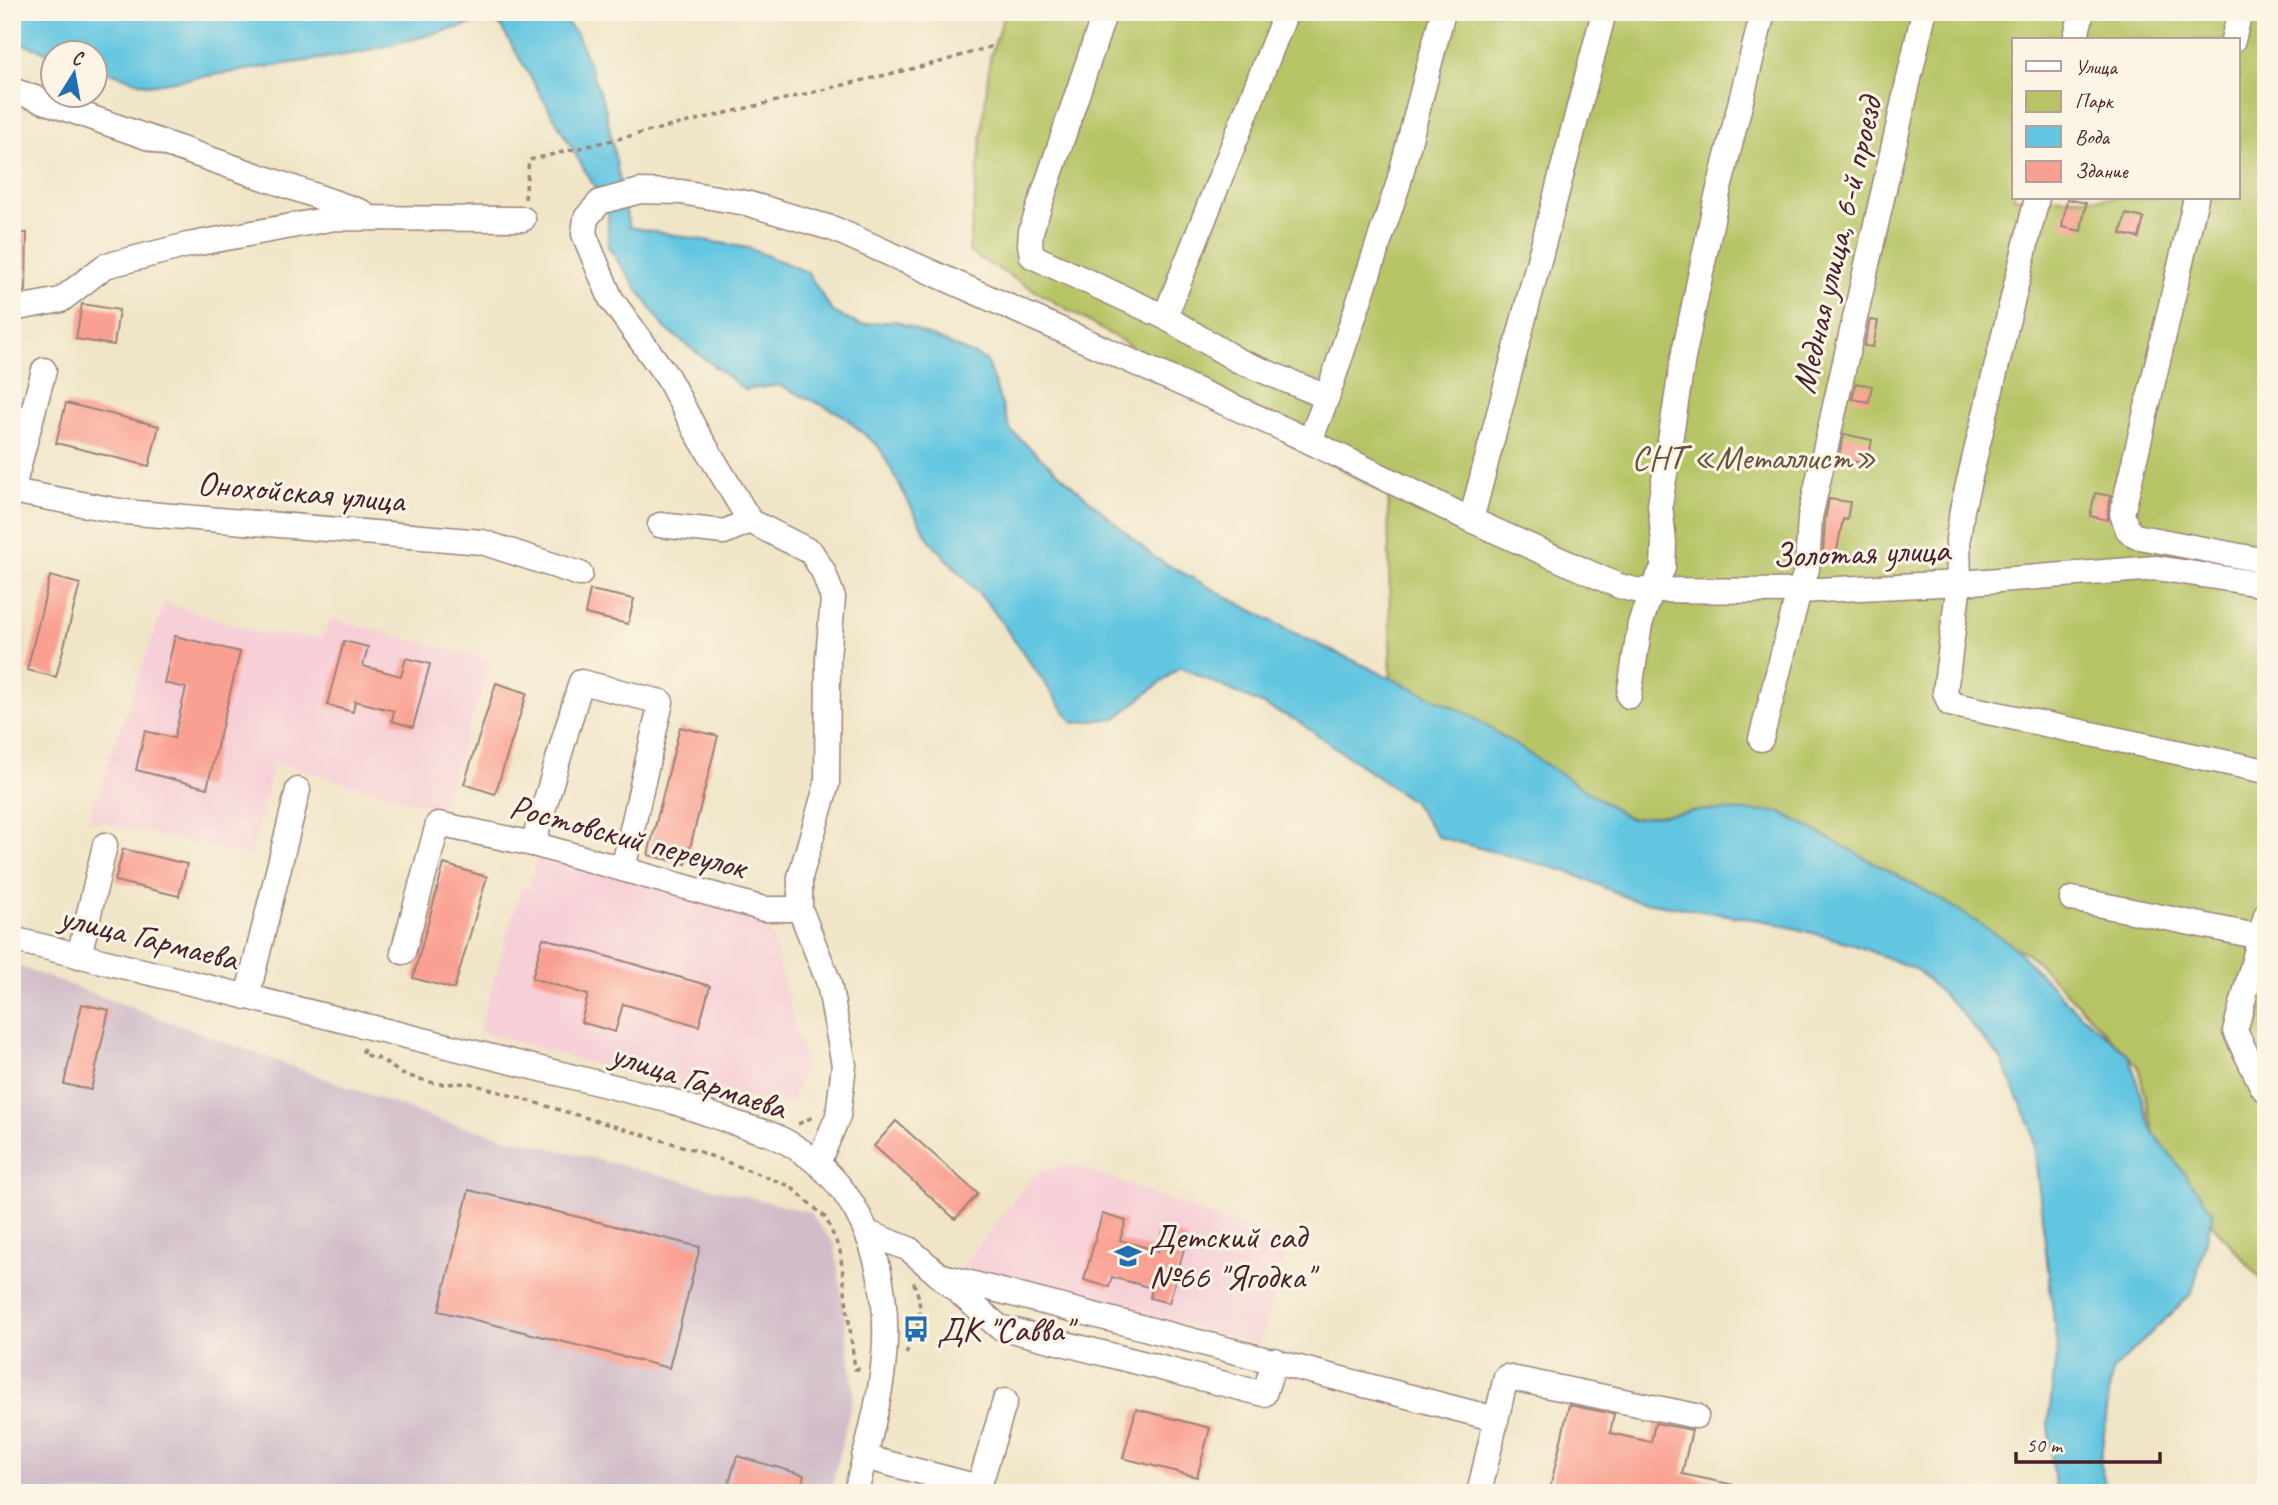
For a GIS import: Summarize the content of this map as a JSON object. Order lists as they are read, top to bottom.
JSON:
{
  "streets": {
    "street": [
      "Медная улица, 6-й проезд",
      "Онохойская улица",
      "Золотая улица",
      "Ростовский переулок",
      "улица Гармаева"
    ]
  },
  "crossings": [
    ["Медная улица, 6-й проезд", "Золотая улица"]
  ],
  "parks": ["СНТ «Металлист»"],
  "places": {
    "school or university": ["Детский сад №66 \"Ягодка\""],
    "bus stop": ["ДК \"Савва\""]
  },
  "legend": [
    "Улица",
    "Парк",
    "Вода",
    "Здание"
  ],
  "scale_bar": "50 m",
  "north": "top"
}
